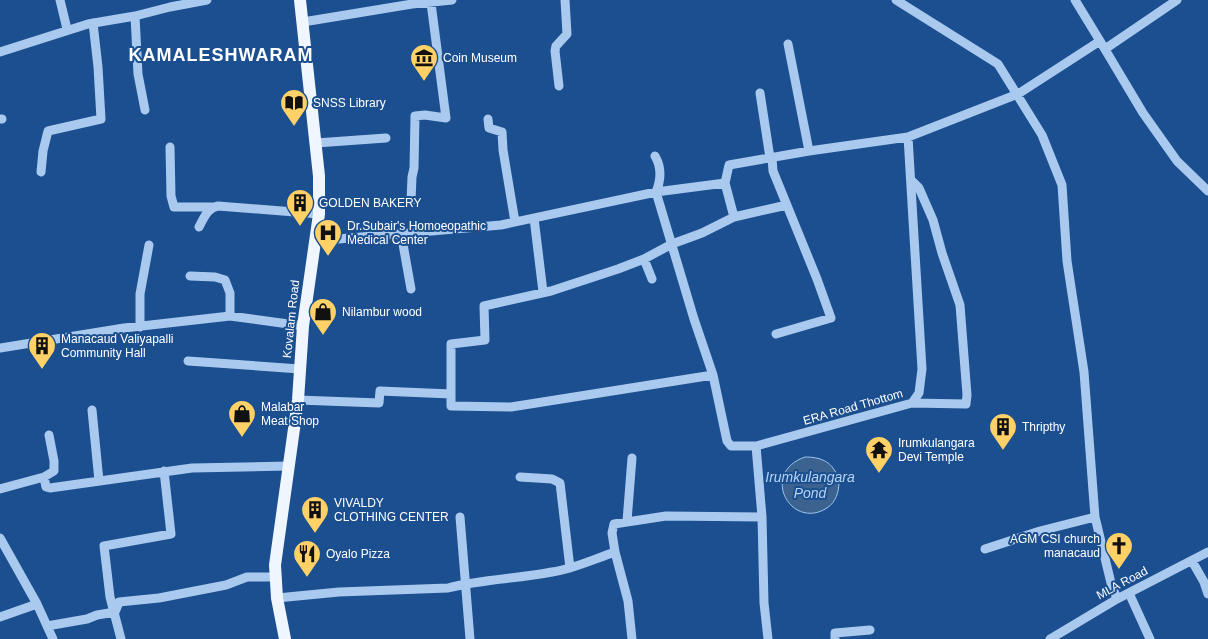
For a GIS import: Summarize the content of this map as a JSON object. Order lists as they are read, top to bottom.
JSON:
{
  "streets": {
    "main road": ["Kovalam Road"],
    "street": ["ERA Road Thottom", "MLA Road"]
  },
  "districts": ["KAMALESHWARAM"],
  "water": ["Irumkulangara Pond"],
  "places": {
    "museum": ["Coin Museum"],
    "library": ["SNSS Library"],
    "building": [
      "GOLDEN BAKERY",
      "Manacaud Valiyapalli Community Hall",
      "Thripthy",
      "VIVALDY CLOTHING CENTER"
    ],
    "hospital": ["Dr.Subair's Homoeopathic Medical Center"],
    "shop": ["Nilambur wood", "Malabar Meat Shop"],
    "temple": ["Irumkulangara Devi Temple"],
    "church": ["AGM CSI church manacaud"],
    "restaurant": ["Oyalo Pizza"]
  }
}
